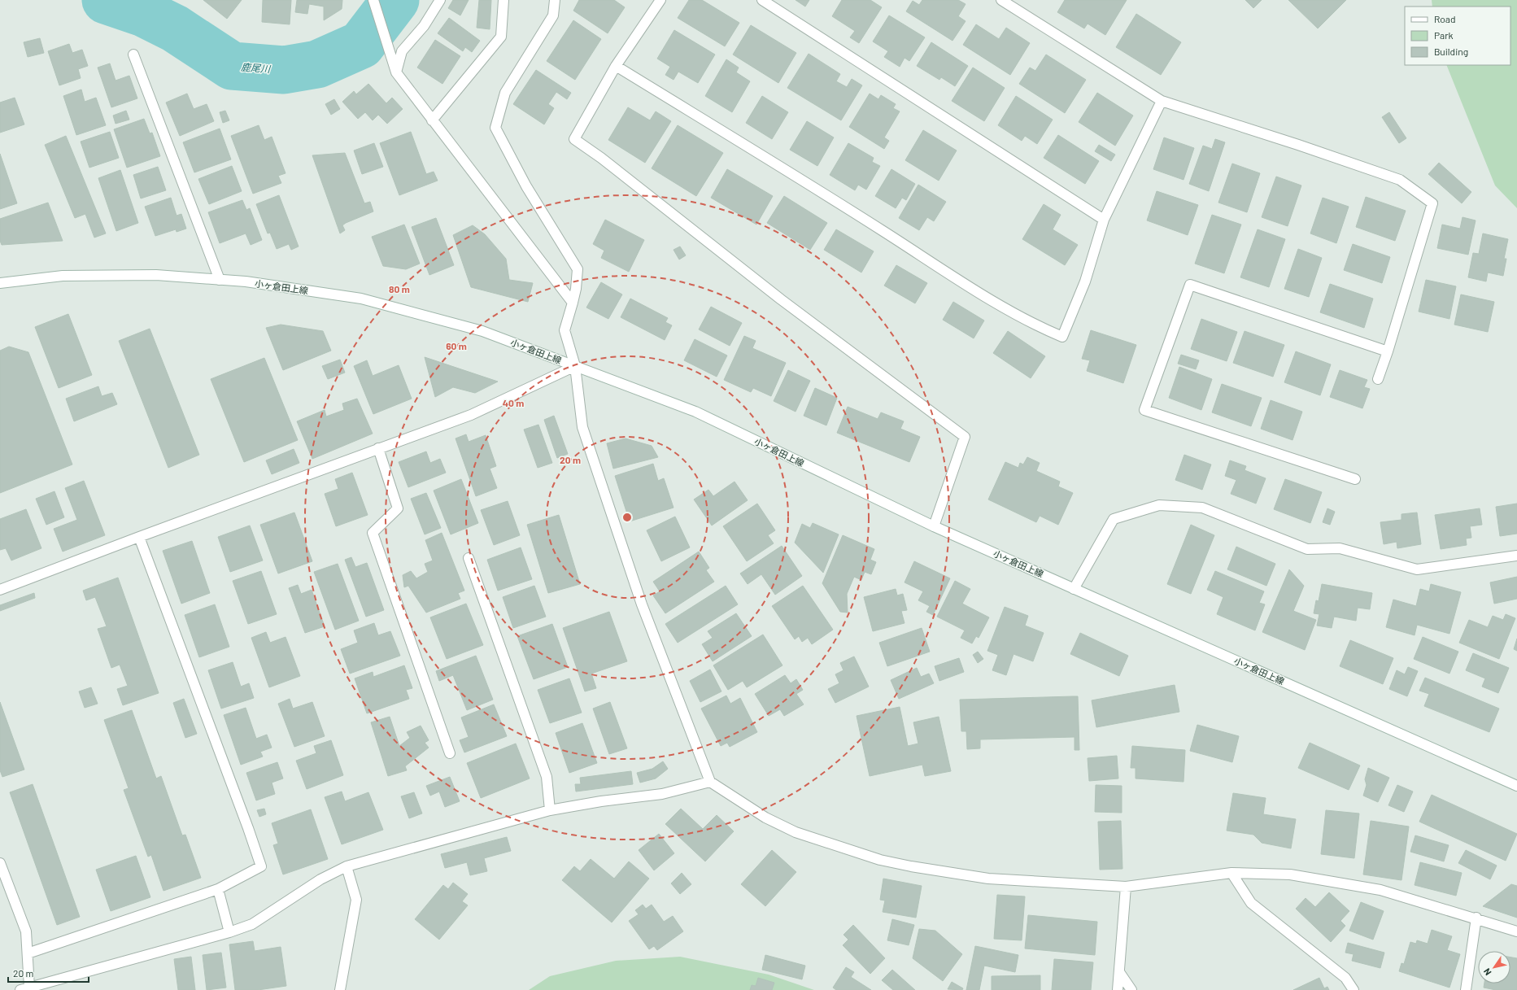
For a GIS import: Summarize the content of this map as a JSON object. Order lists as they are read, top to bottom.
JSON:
{
  "streets": {
    "street": ["小ヶ倉田上線"]
  },
  "water": ["鹿尾川"],
  "legend": ["Road", "Park", "Building"],
  "scale_bar": "20 m",
  "north": "bottom left",
  "rings": [
    "80 m",
    "60 m",
    "40 m",
    "20 m"
  ]
}
